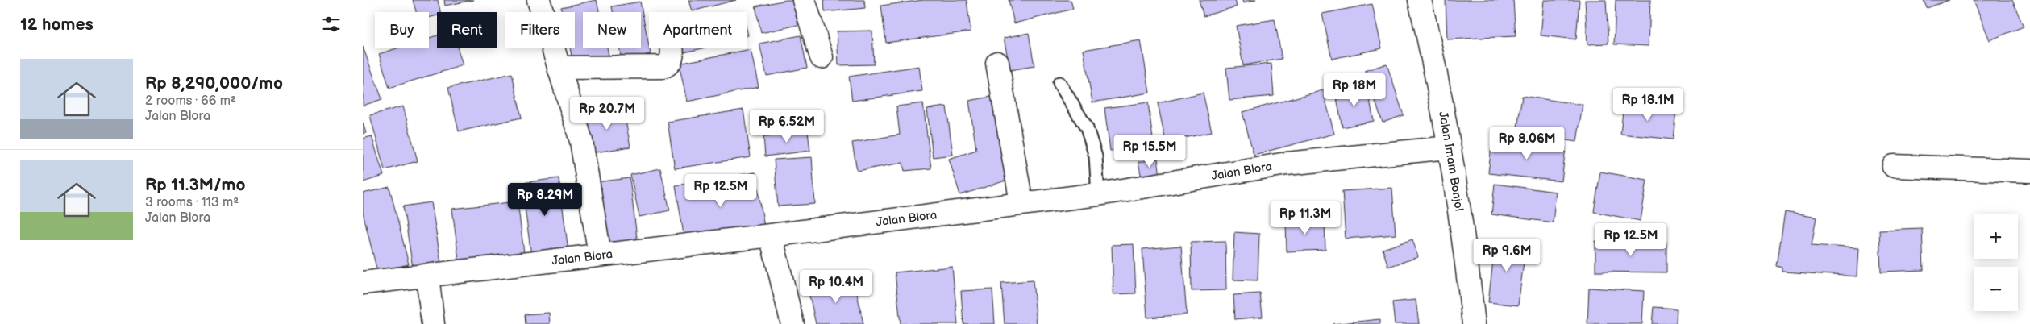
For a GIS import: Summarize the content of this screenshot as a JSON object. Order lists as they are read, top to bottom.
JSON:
{
  "streets": {
    "main road": ["Jalan Imam Bonjol", "Jalan Blora"]
  },
  "crossings": [
    ["Jalan Imam Bonjol", "Jalan Blora"]
  ],
  "page": {
    "heading": "12 homes",
    "chip": [
      "Buy",
      "Rent",
      "Filters",
      "New",
      "Apartment"
    ],
    "list": [
      {
        "name": "Rp 8,290,000/mo",
        "note": "2 rooms · 66 m² · Jalan Blora"
      },
      {
        "name": "Rp 11.3M/mo",
        "note": "3 rooms · 113 m² · Jalan Blora"
      }
    ],
    "price": [
      "Rp 18M",
      "Rp 18.1M",
      "Rp 20.7M",
      "Rp 6.52M",
      "Rp 8.06M",
      "Rp 15.5M",
      "Rp 12.5M",
      "Rp 8.29M",
      "Rp 11.3M",
      "Rp 12.5M",
      "Rp 9.6M",
      "Rp 10.4M"
    ],
    "map_buttons": ["+", "−"]
  }
}
